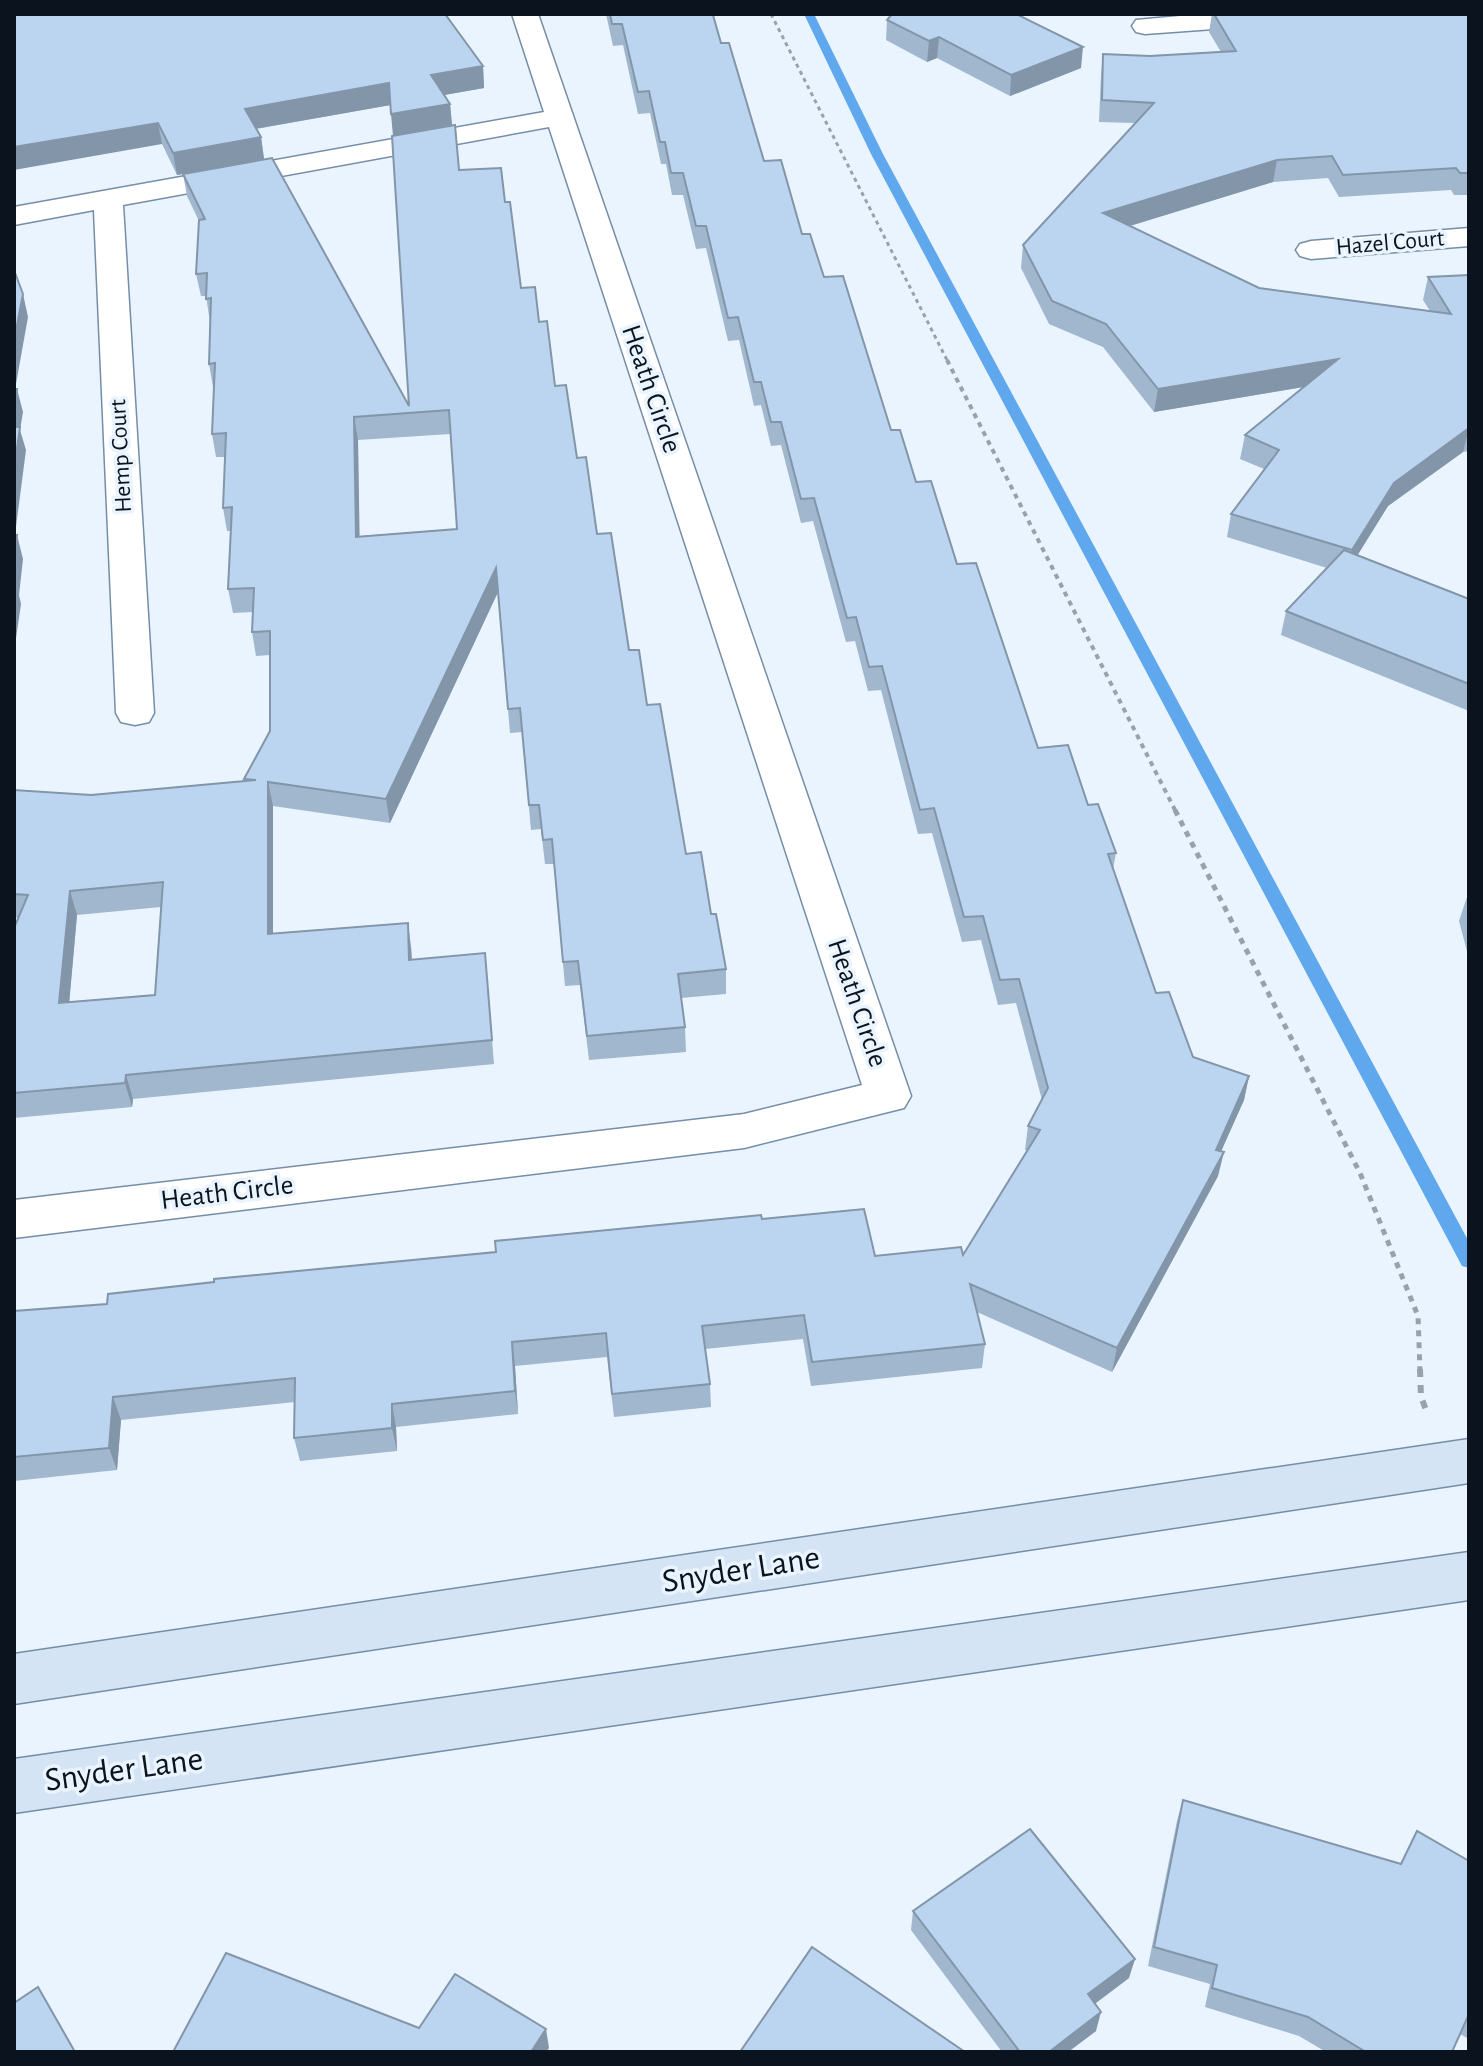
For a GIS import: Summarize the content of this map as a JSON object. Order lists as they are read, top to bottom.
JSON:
{
  "streets": {
    "street": [
      "Hazel Court",
      "Heath Circle",
      "Hemp Court",
      "Snyder Lane"
    ]
  }
}
